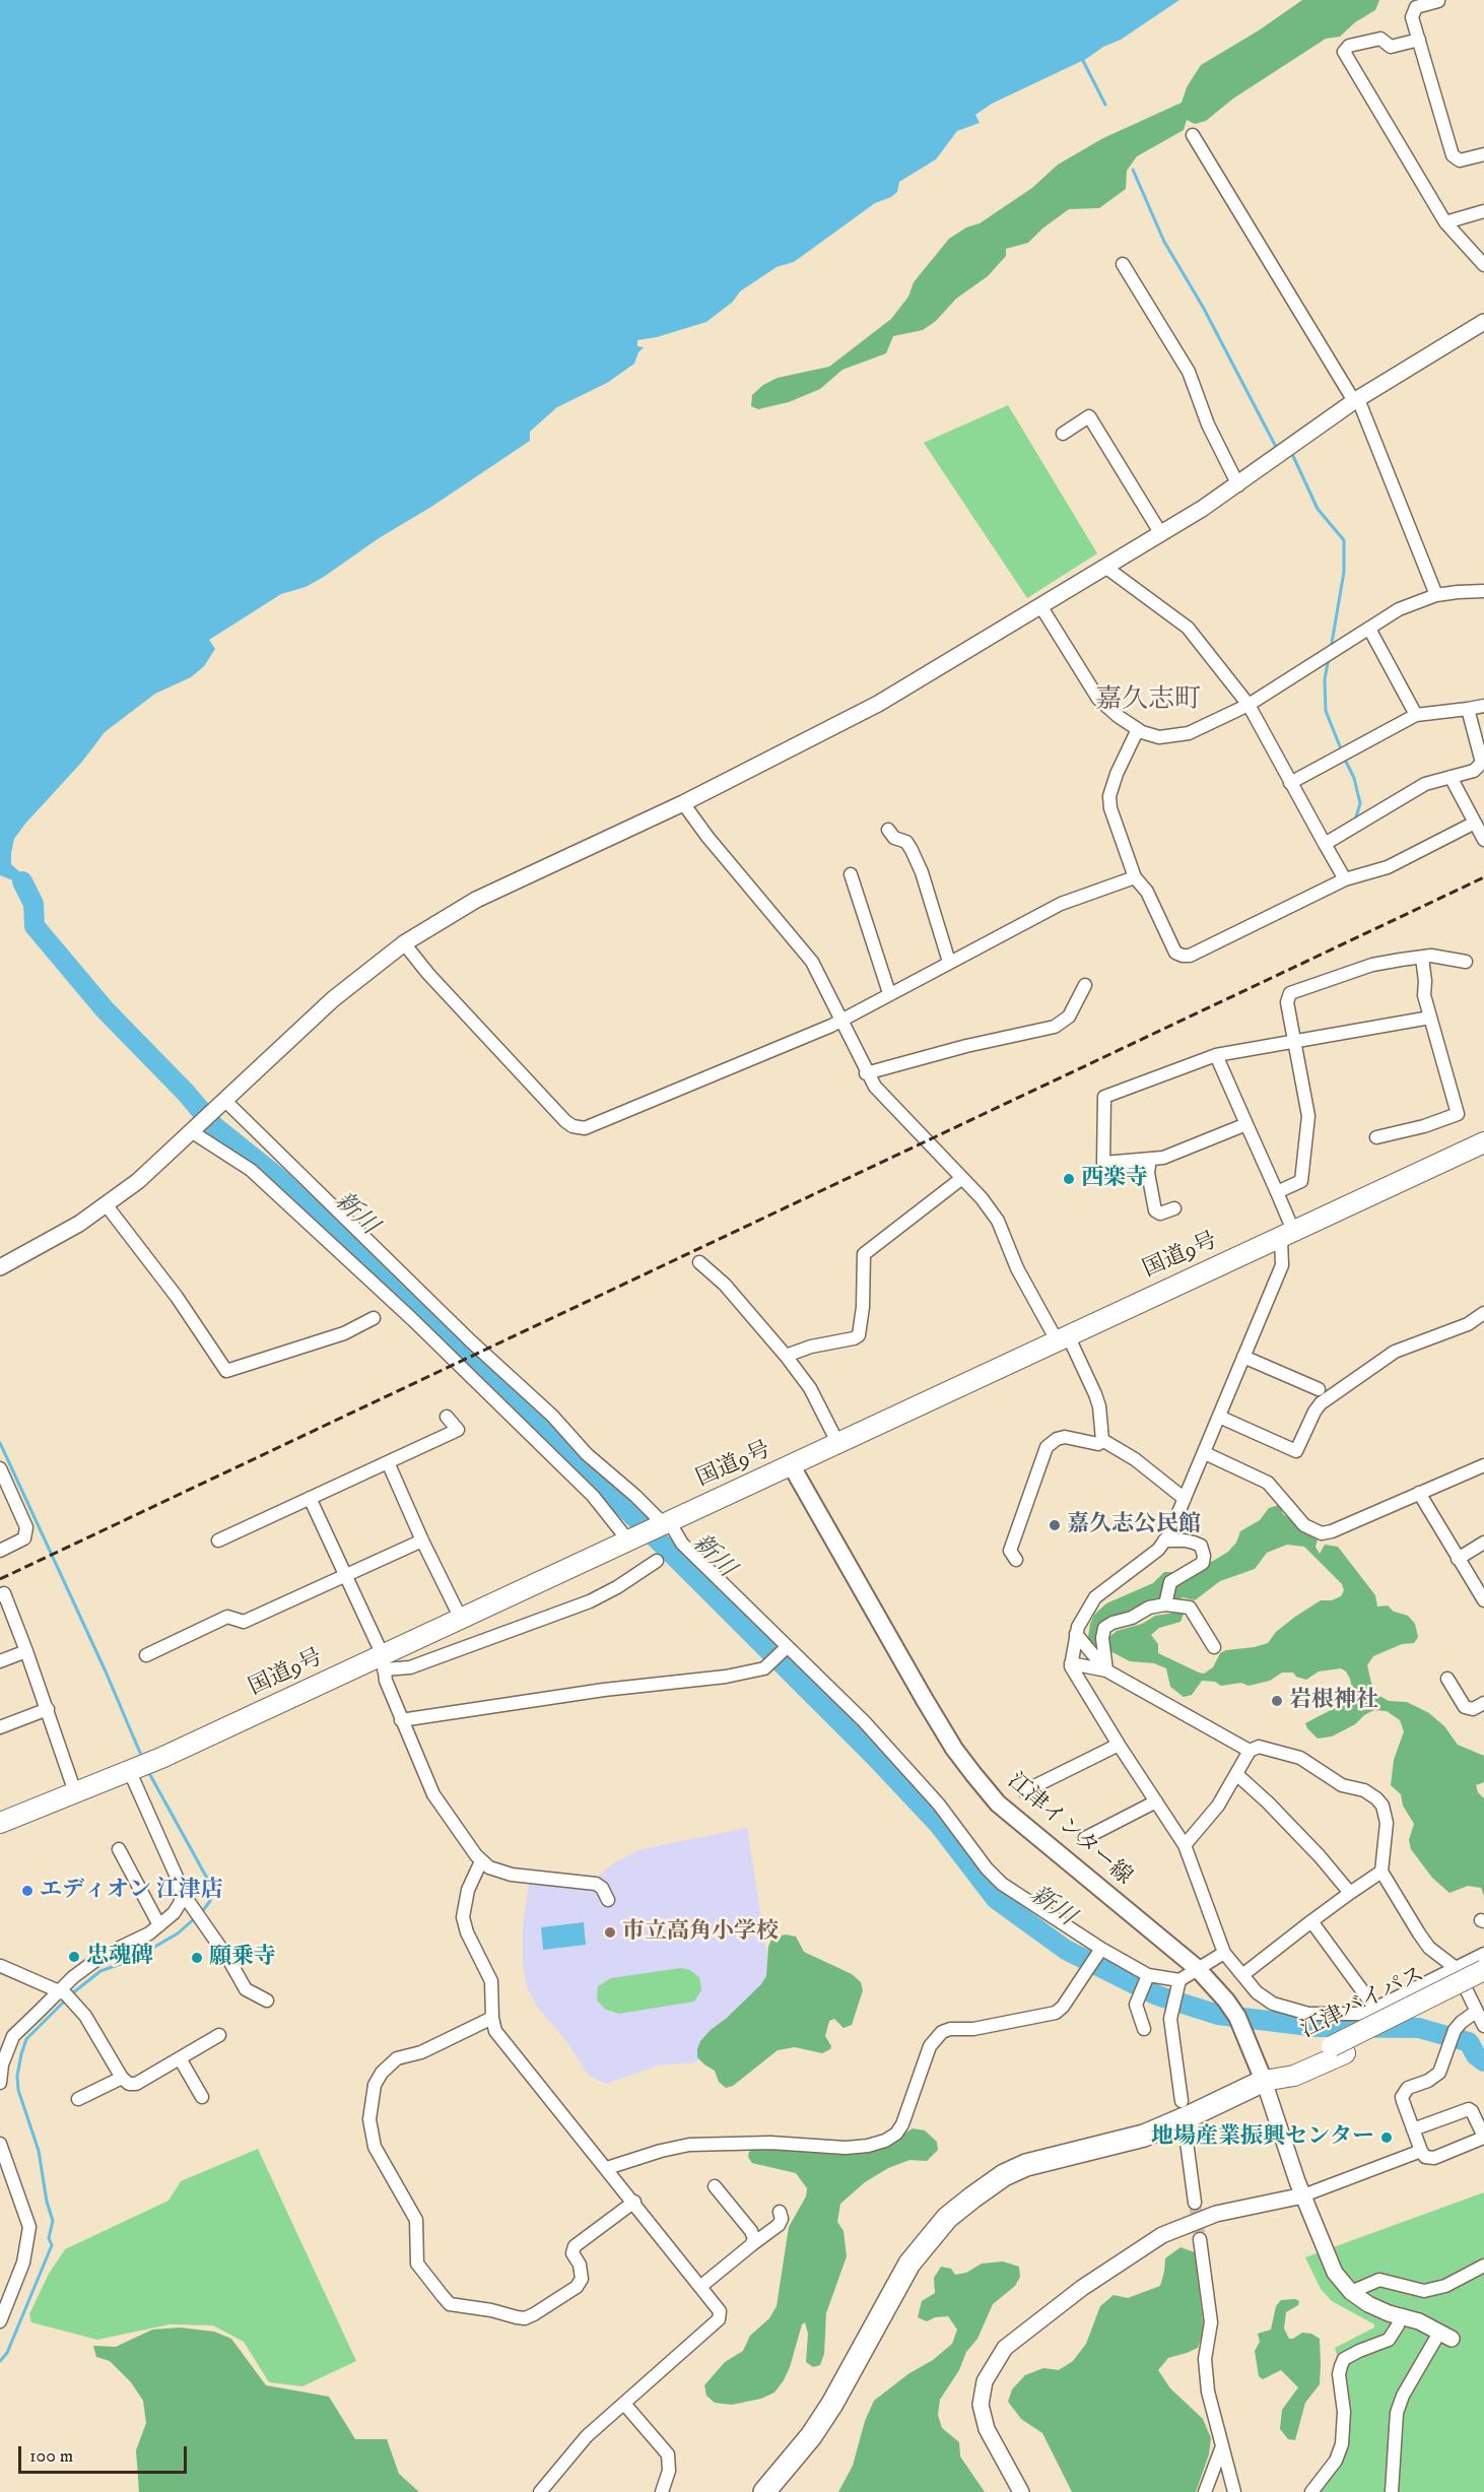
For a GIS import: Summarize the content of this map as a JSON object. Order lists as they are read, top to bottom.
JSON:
{
  "streets": {
    "highway": ["国道9号", "江津バイパス"],
    "main road": ["江津インター線"]
  },
  "crossings": [
    ["国道9号", "江津インター線"],
    ["江津インター線", "江津バイパス"]
  ],
  "districts": ["嘉久志町"],
  "water": ["新川"],
  "places": [
    "西楽寺",
    "嘉久志公民館",
    "岩根神社",
    "エディオン 江津店",
    "市立高角小学校",
    "忠魂碑",
    "願乗寺",
    "地場産業振興センター"
  ],
  "scale_bar": "100 m"
}
